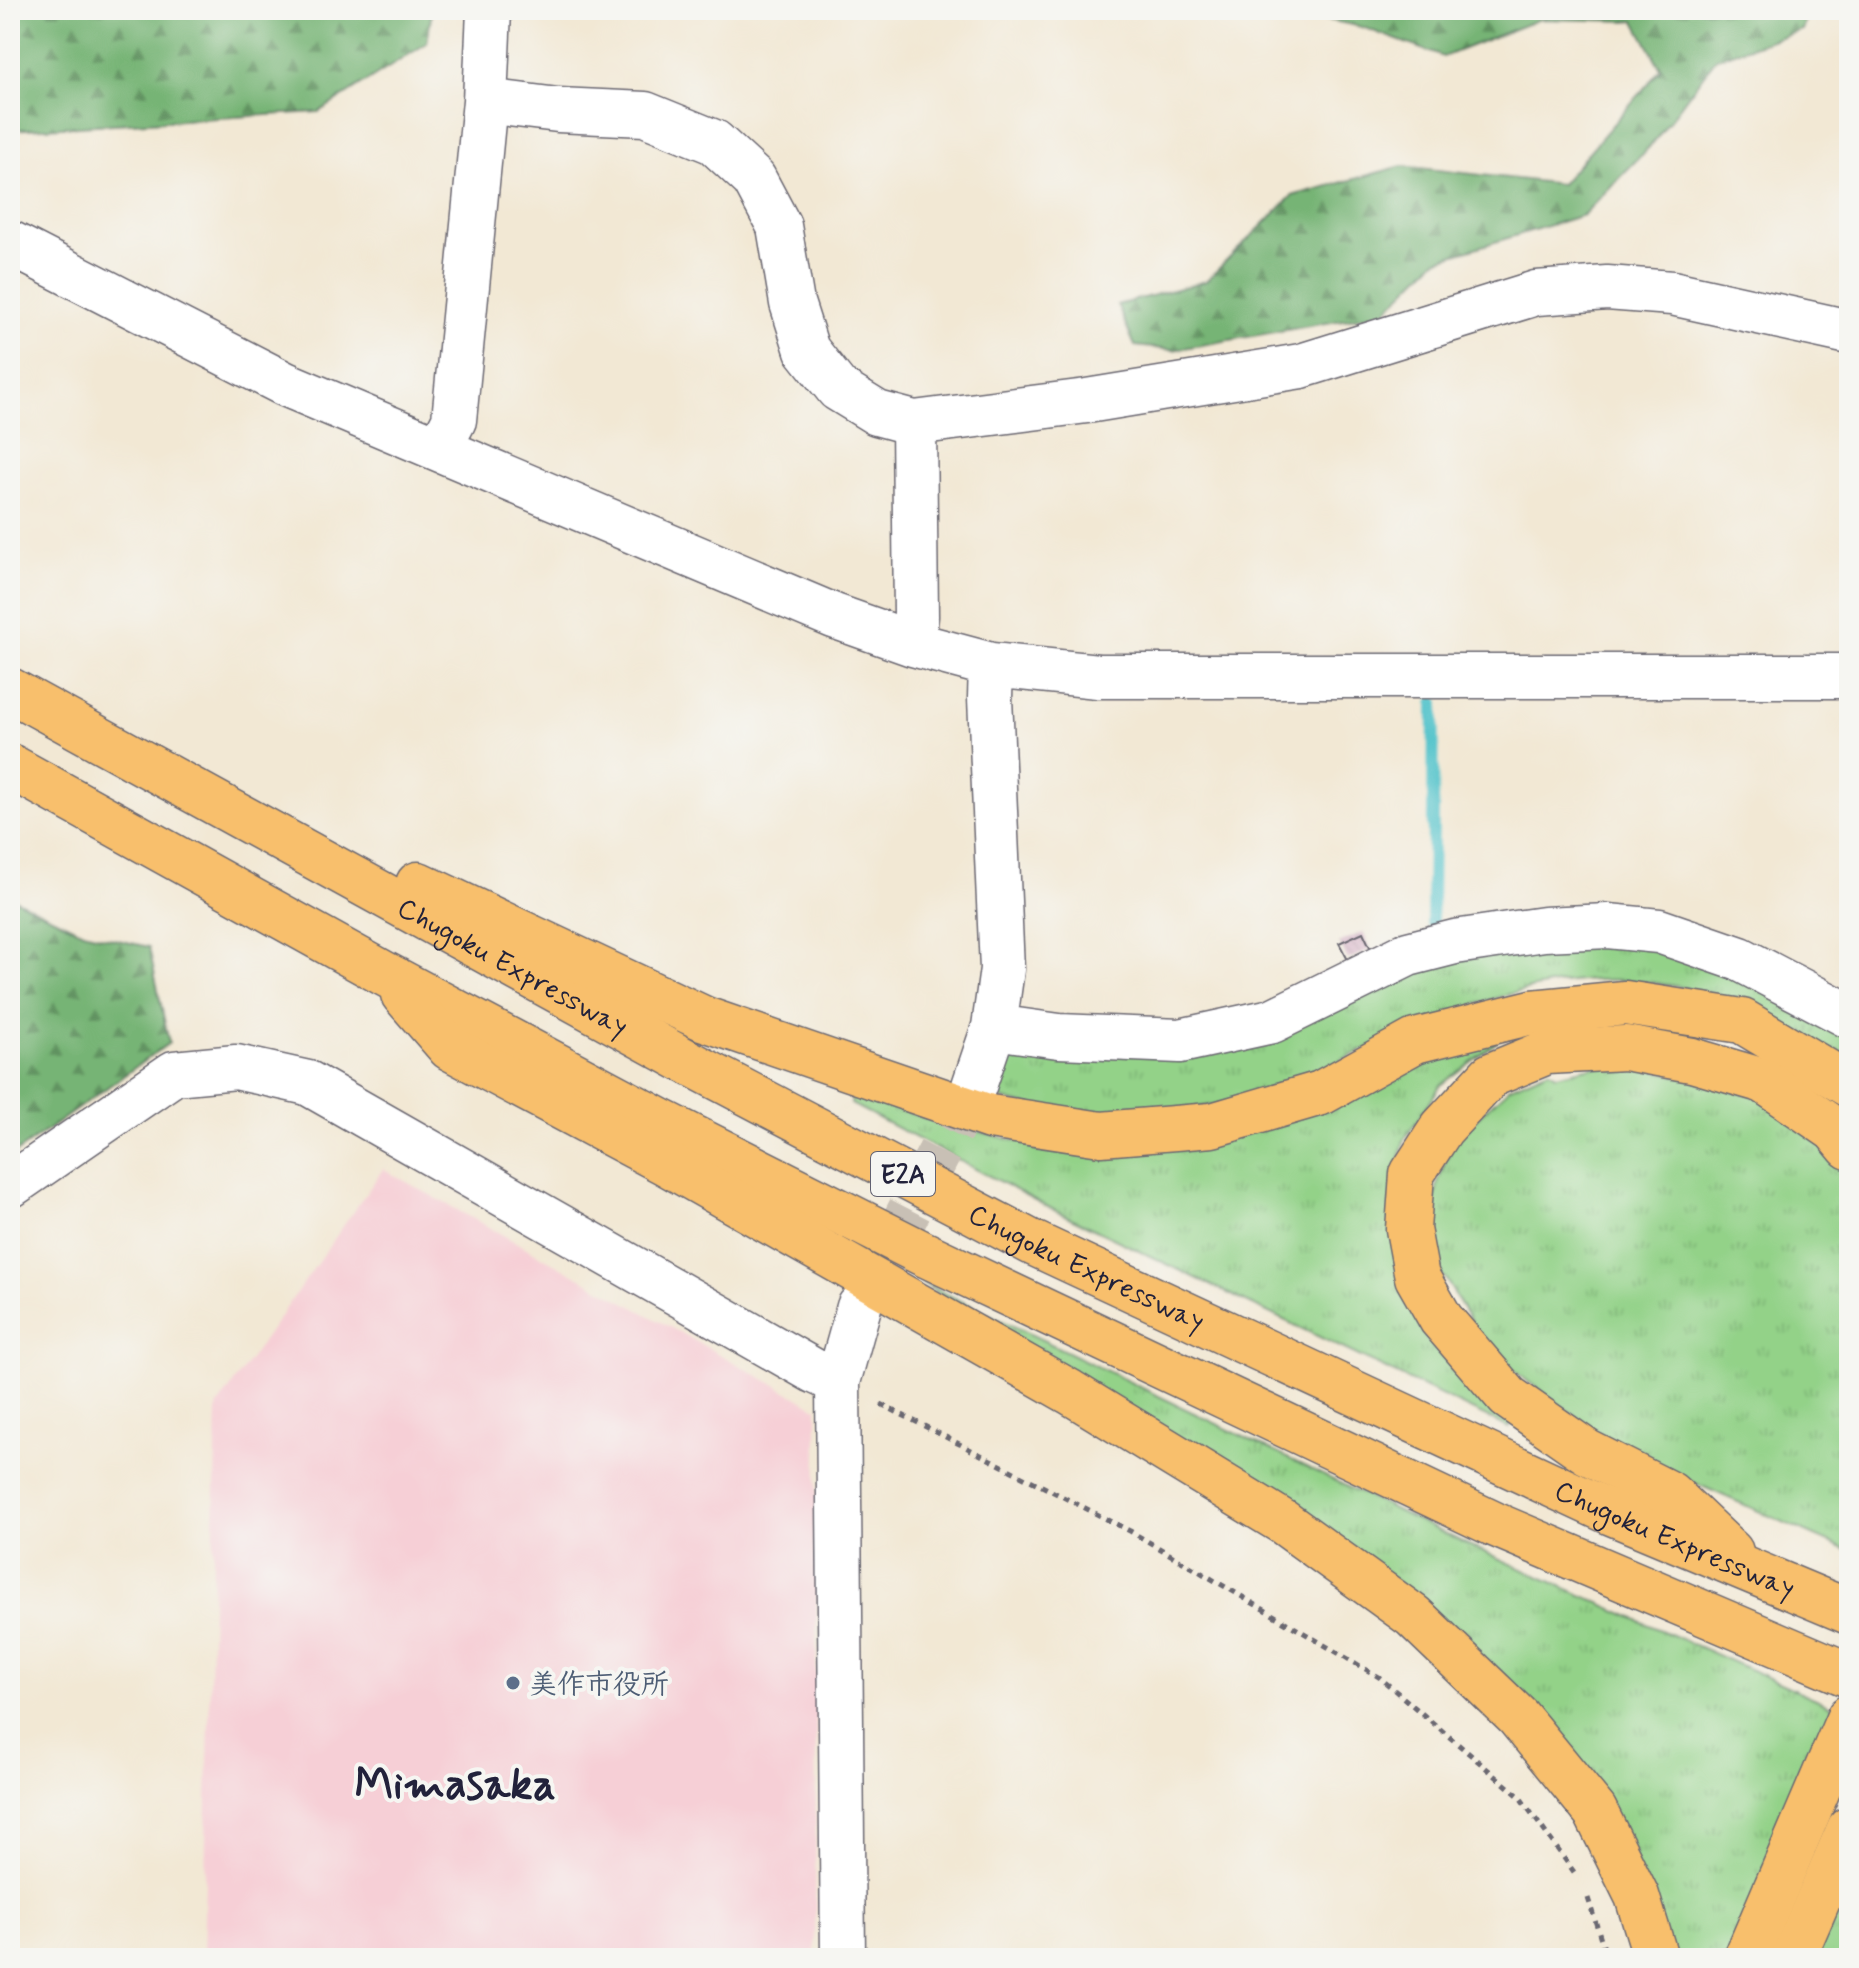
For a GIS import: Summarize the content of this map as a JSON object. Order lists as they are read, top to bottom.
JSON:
{
  "streets": {
    "highway": ["Chugoku Expressway", "E2A"]
  },
  "districts": ["Mimasaka"],
  "places": ["美作市役所"]
}
